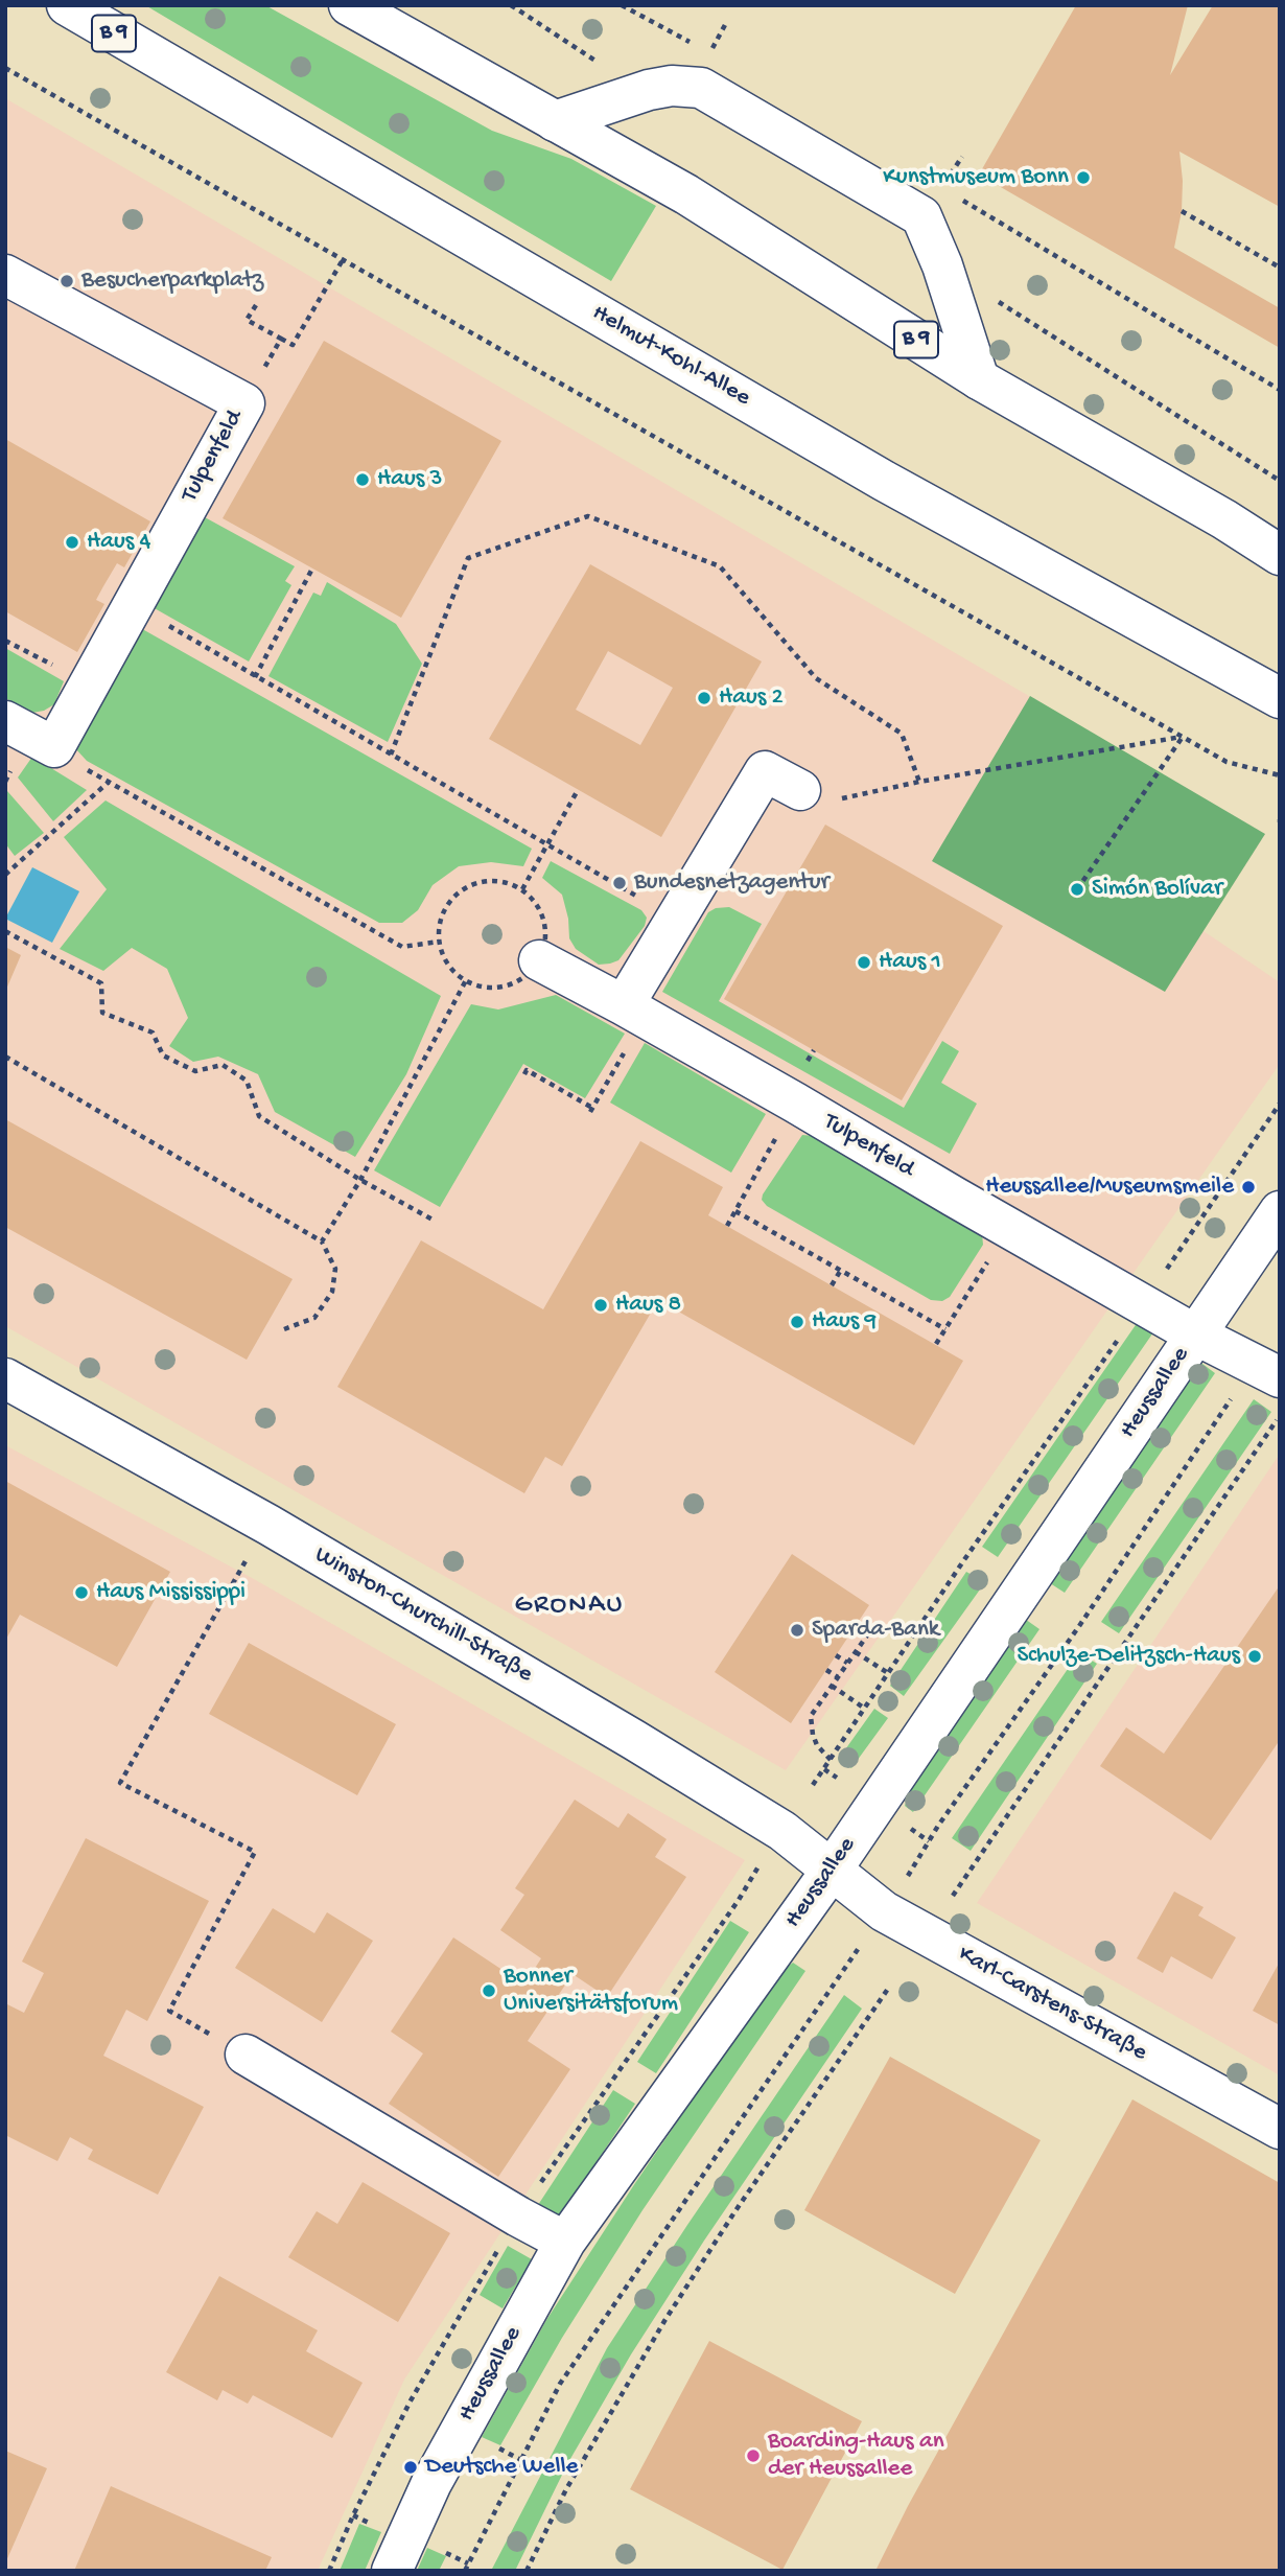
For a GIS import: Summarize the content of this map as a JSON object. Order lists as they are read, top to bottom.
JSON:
{
  "streets": {
    "street": [
      "B 9",
      "Helmut-Kohl-Allee",
      "Tulpenfeld",
      "Heussallee",
      "Winston-Churchill-Straße",
      "Karl-Carstens-Straße"
    ]
  },
  "crossings": [
    ["Tulpenfeld", "Heussallee"],
    ["Heussallee", "Winston-Churchill-Straße"],
    ["Heussallee", "Karl-Carstens-Straße"],
    ["Winston-Churchill-Straße", "Karl-Carstens-Straße"]
  ],
  "districts": ["GRONAU"],
  "places": [
    "Kunstmuseum Bonn",
    "Besucherparkplatz",
    "Haus 3",
    "Haus 4",
    "Haus 2",
    "Bundesnetzagentur",
    "Simón Bolívar",
    "Haus 1",
    "Heussallee/Museumsmeile",
    "Haus 8",
    "Haus 9",
    "Haus Mississippi",
    "Sparda-Bank",
    "Schulze-Delitzsch-Haus",
    "Bonner Universitätsforum",
    "Boarding-Haus an der Heussallee",
    "Deutsche Welle"
  ]
}
